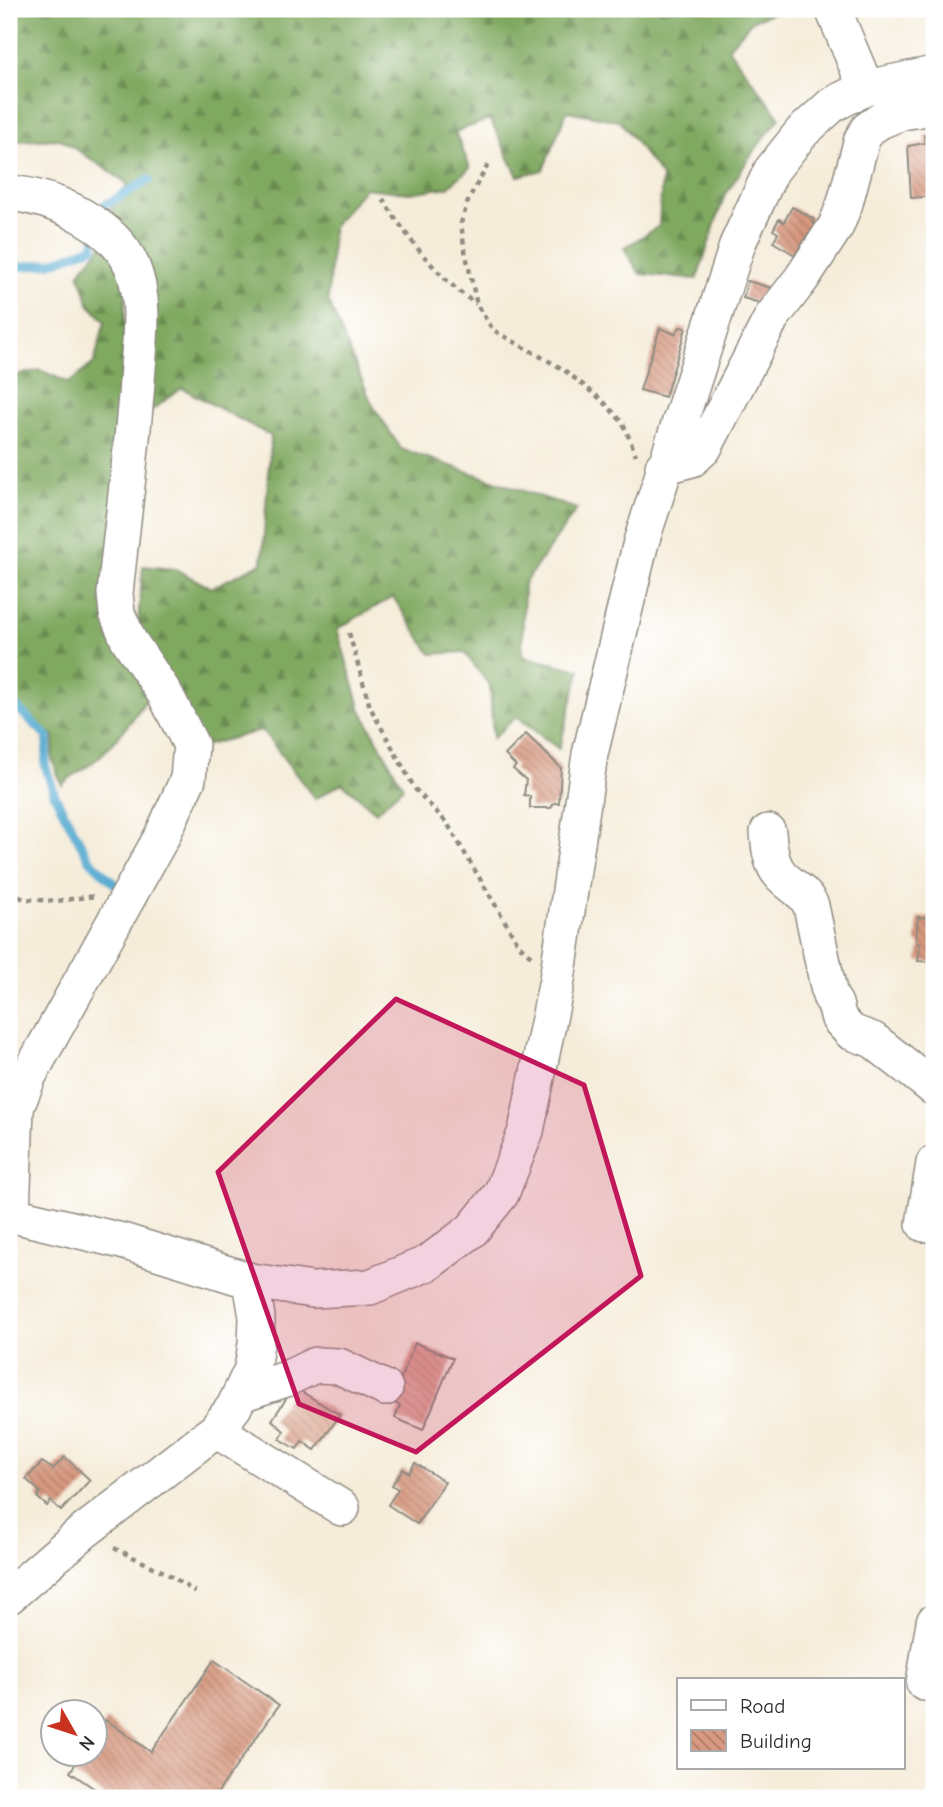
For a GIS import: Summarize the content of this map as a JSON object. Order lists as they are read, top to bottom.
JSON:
{
  "legend": ["Road", "Building"],
  "north": "bottom right"
}
